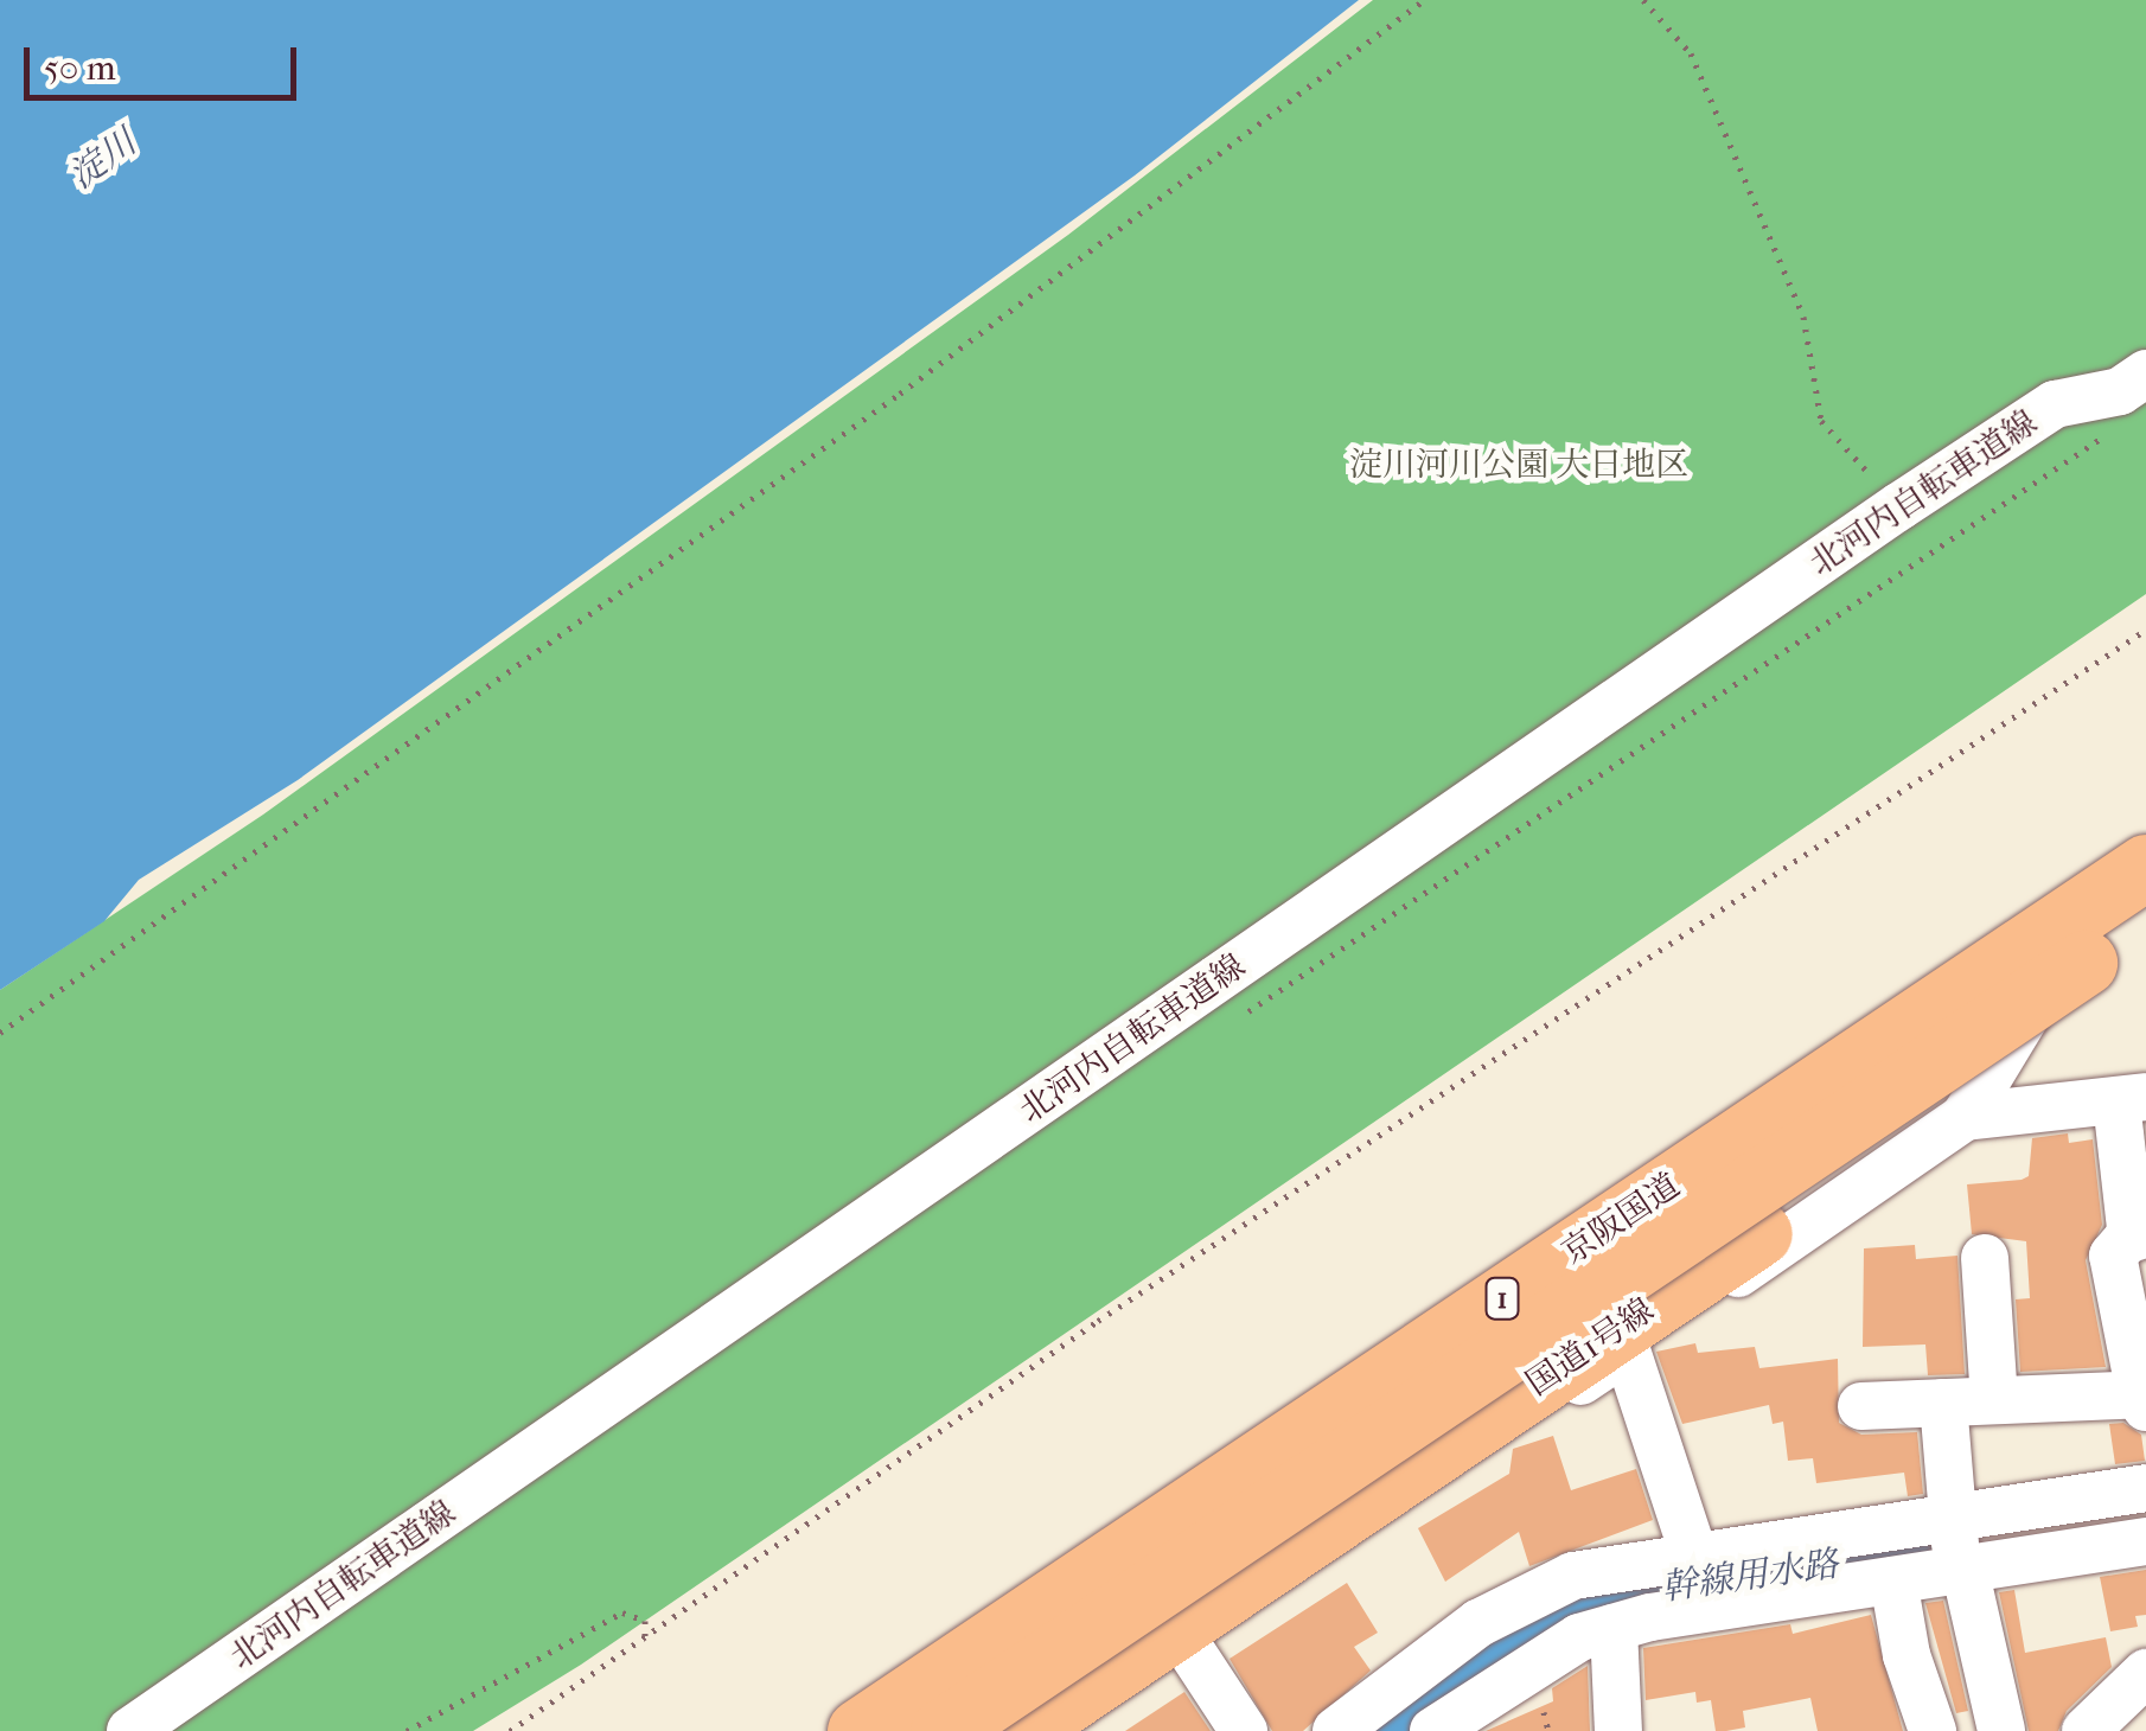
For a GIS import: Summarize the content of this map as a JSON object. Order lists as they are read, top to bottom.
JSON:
{
  "streets": {
    "highway": ["京阪国道", "1", "国道1号線"],
    "street": ["北河内自転車道線"]
  },
  "crossings": [
    ["京阪国道", "国道1号線"]
  ],
  "water": ["淀川", "幹線用水路"],
  "parks": ["淀川河川公園 大日地区"],
  "scale_bar": "50 m"
}
